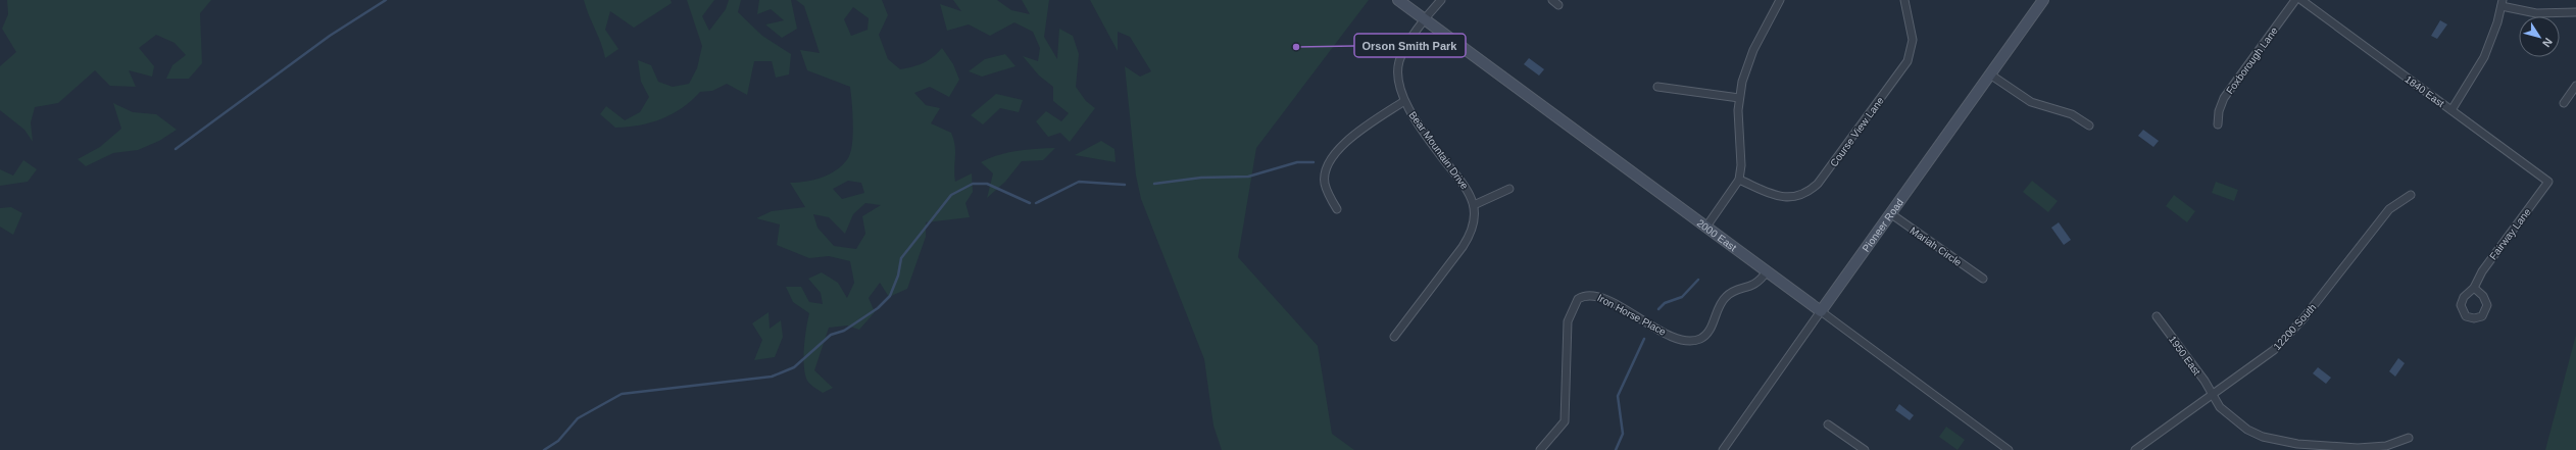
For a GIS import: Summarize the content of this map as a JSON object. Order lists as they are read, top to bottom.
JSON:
{
  "streets": {
    "street": [
      "Foxborough Lane",
      "1840 East",
      "Course View Lane",
      "Bear Mountain Drive",
      "Pioneer Road",
      "Fairway Lane",
      "2000 East",
      "Mariah Circle",
      "Iron Horse Place",
      "12200 South",
      "1950 East"
    ]
  },
  "crossings": [
    ["1840 East", "Fairway Lane"],
    ["Bear Mountain Drive", "2000 East"],
    ["Pioneer Road", "2000 East"],
    ["Pioneer Road", "Mariah Circle"],
    ["2000 East", "Iron Horse Place"],
    ["12200 South", "1950 East"]
  ],
  "places": ["Orson Smith Park"],
  "north": "bottom right"
}
